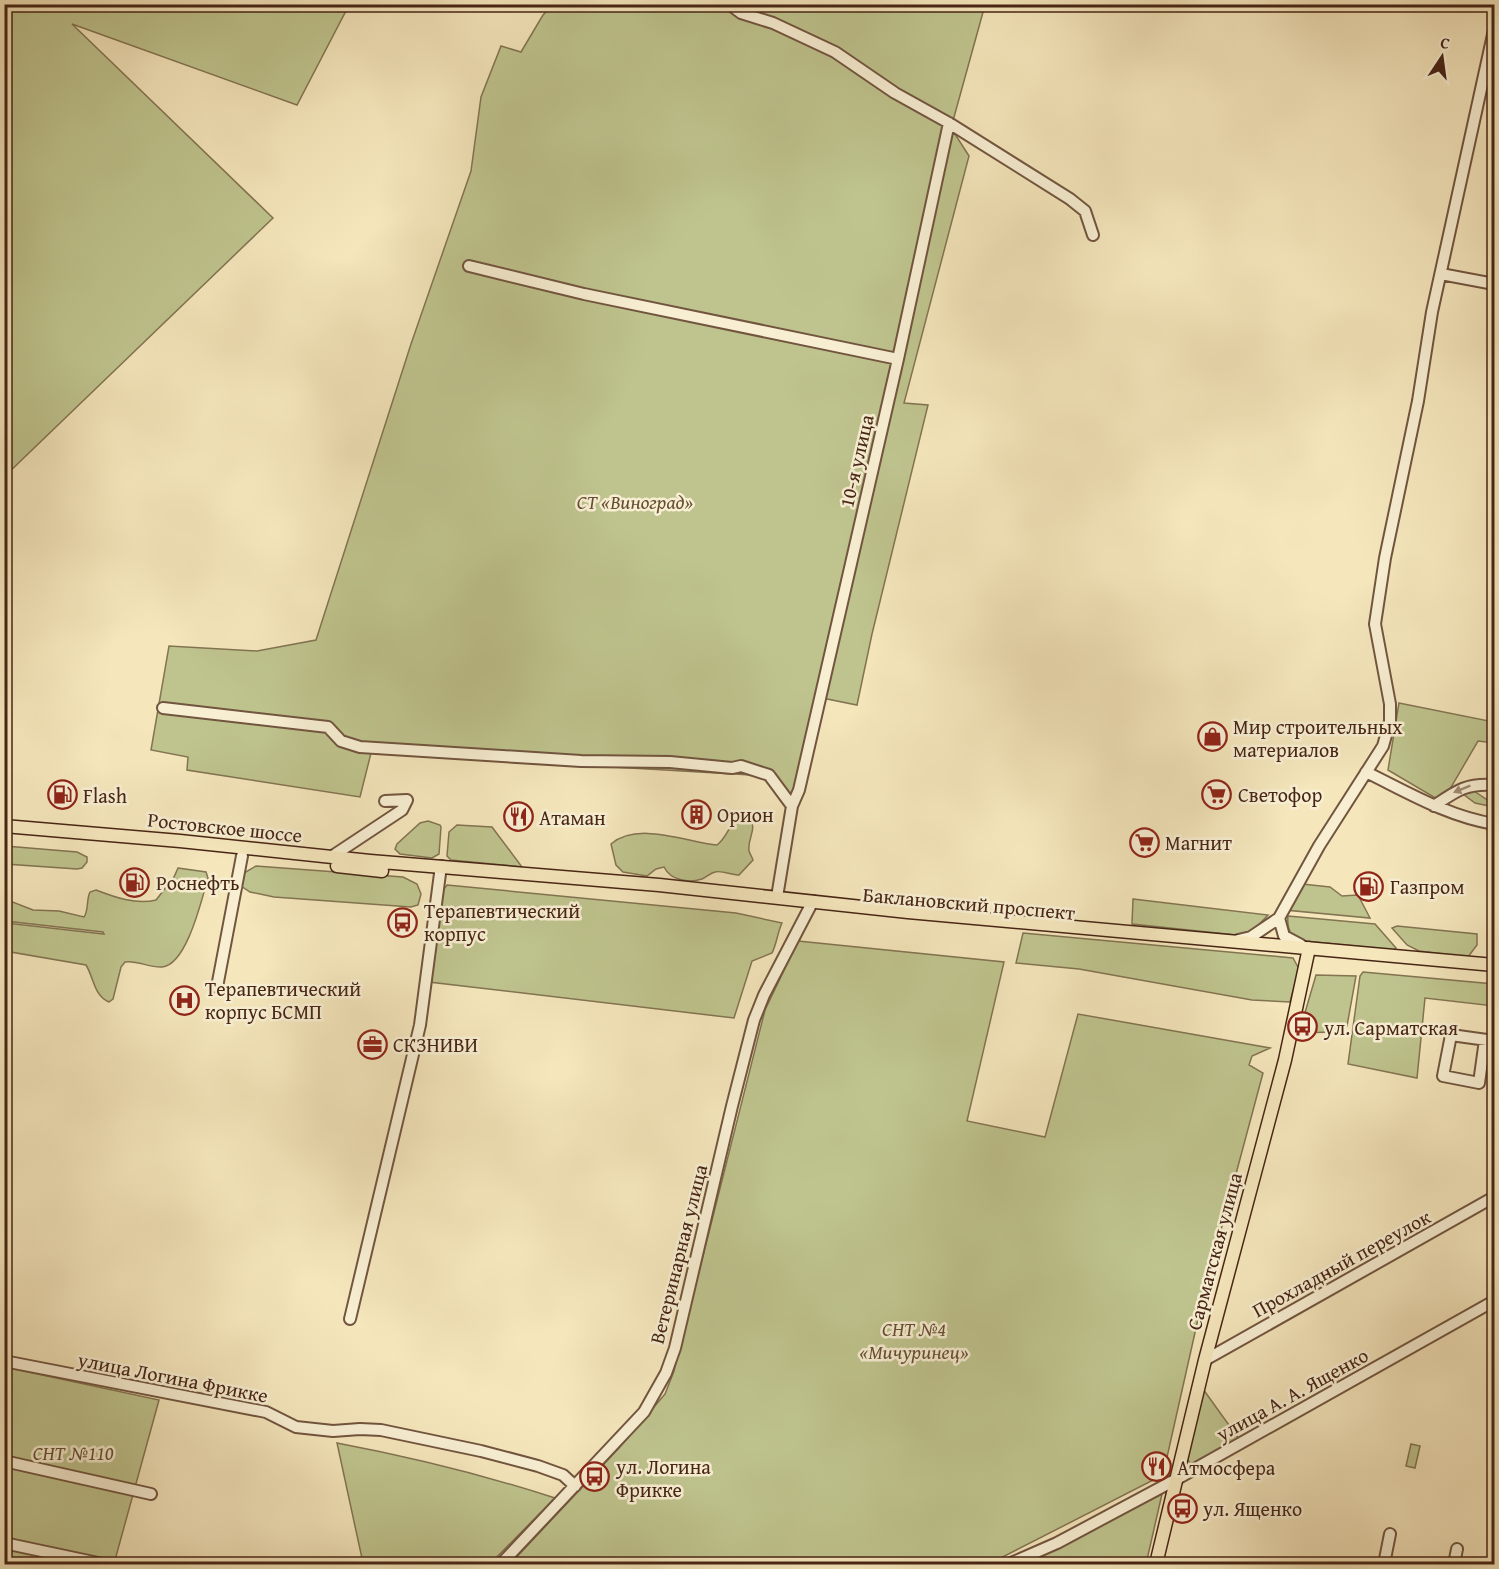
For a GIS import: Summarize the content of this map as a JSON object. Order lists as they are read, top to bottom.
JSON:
{
  "streets": {
    "main road": ["Ростовское шоссе", "Баклановский проспект", "Сарматская улица"],
    "street": [
      "10-я улица",
      "Ветеринарная улица",
      "Прохладный переулок",
      "улица Логина Фрикке",
      "улица А. А. Ященко"
    ]
  },
  "crossings": [
    ["10-я улица", "Баклановский проспект"],
    ["Ростовское шоссе", "Баклановский проспект"],
    ["Баклановский проспект", "Сарматская улица"],
    ["Баклановский проспект", "Ветеринарная улица"],
    ["Сарматская улица", "Прохладный переулок"],
    ["Сарматская улица", "улица А. А. Ященко"],
    ["Ветеринарная улица", "улица Логина Фрикке"]
  ],
  "parks": ["СТ «Виноград»", "СНТ №4 «Мичуринец»", "СНТ №110"],
  "places": {
    "shop": ["Мир строительных материалов"],
    "supermarket": ["Светофор", "Магнит"],
    "fuel station": ["Flash", "Роснефть", "Газпром"],
    "building": ["Орион"],
    "restaurant": ["Атаман", "Атмосфера"],
    "bus stop": [
      "Терапевтический корпус",
      "ул. Сарматская",
      "ул. Логина Фрикке",
      "ул. Ященко"
    ],
    "hospital": ["Терапевтический корпус БСМП"],
    "office": ["СКЗНИВИ"]
  },
  "north": "top"
}
